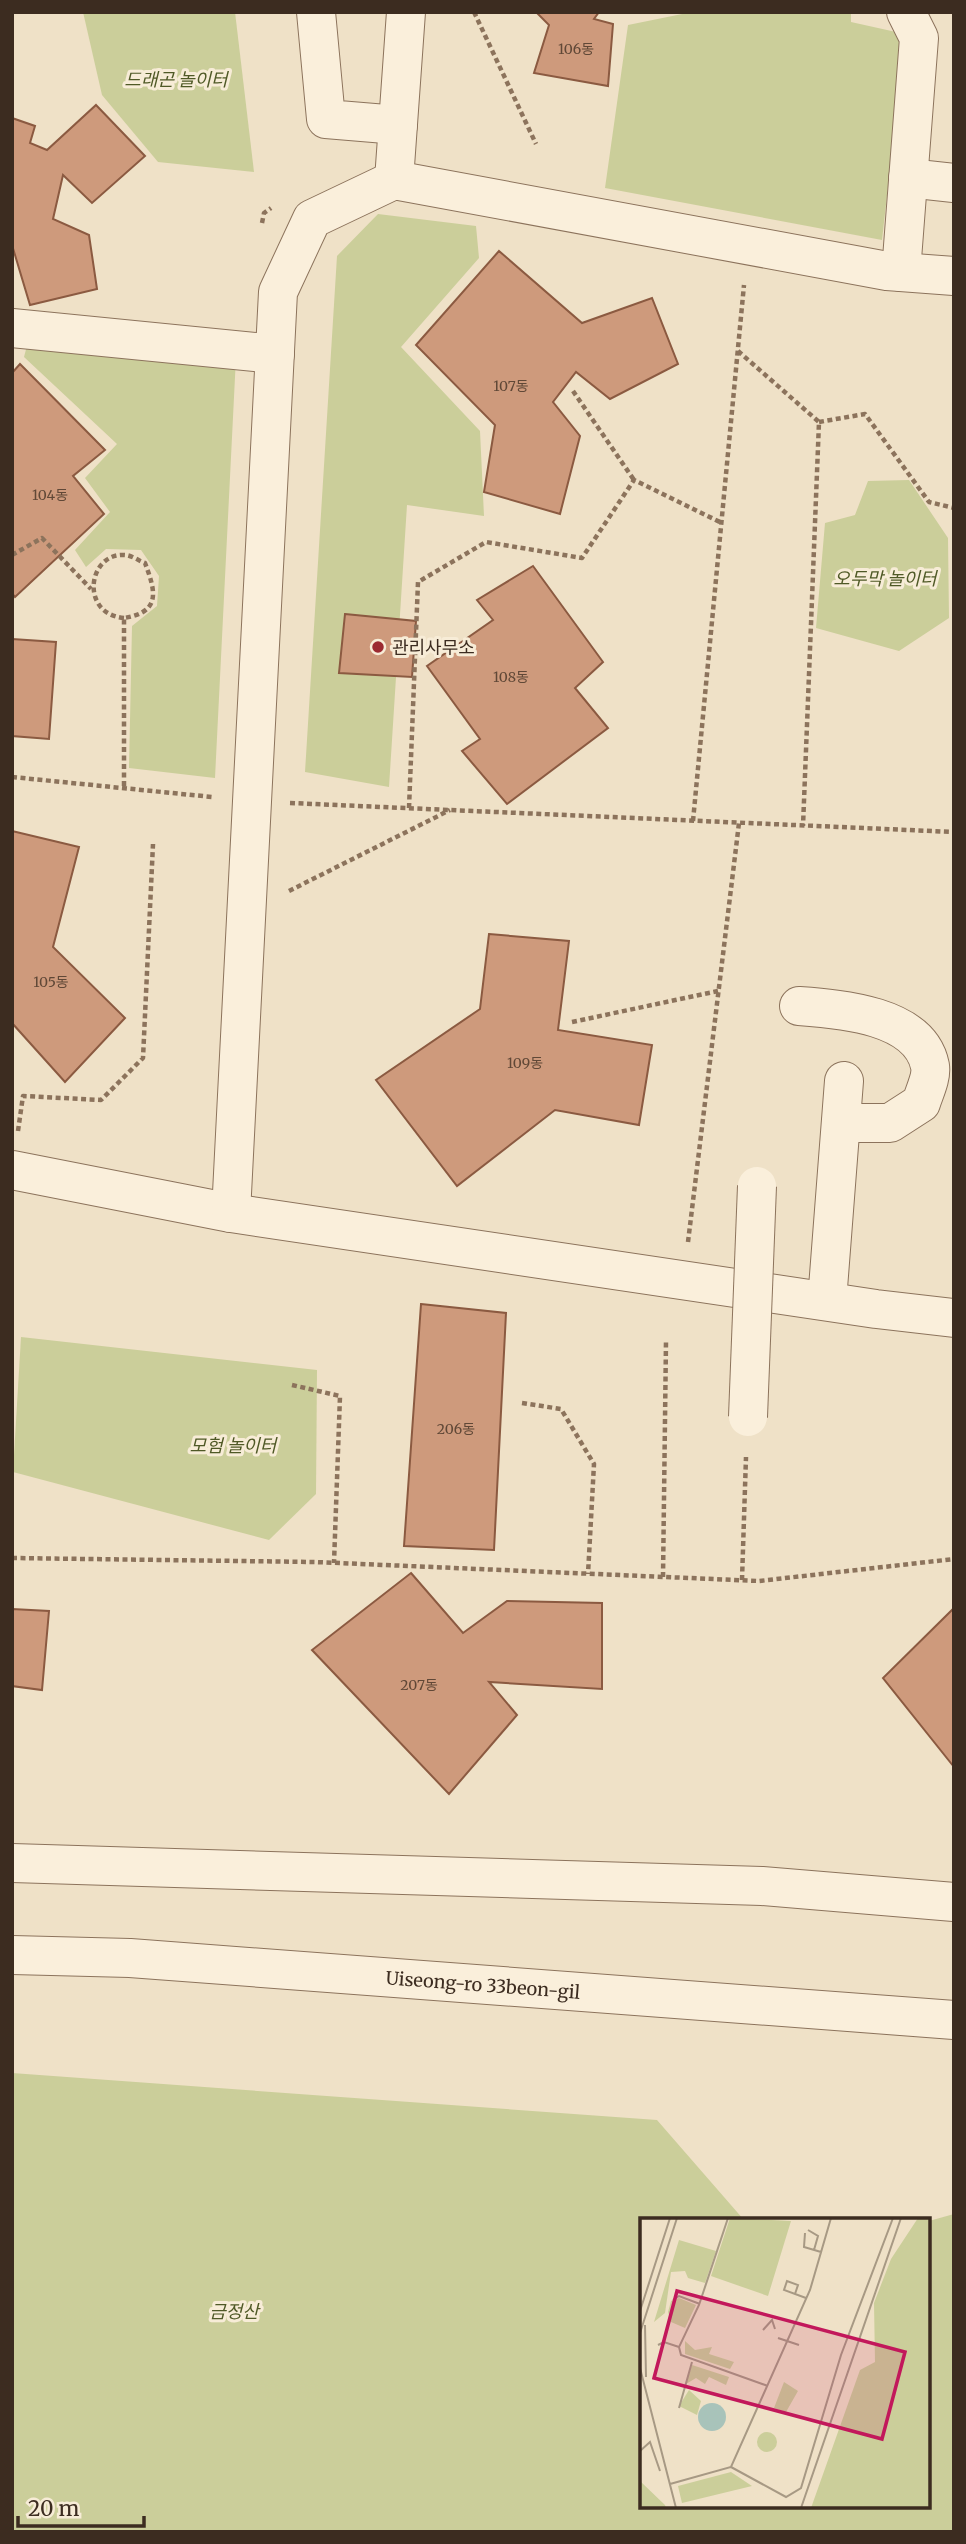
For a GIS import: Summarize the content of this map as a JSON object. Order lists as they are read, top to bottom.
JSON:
{
  "streets": {
    "street": ["Uiseong-ro 33beon-gil"]
  },
  "parks": [
    "드래곤 놀이터",
    "오두막 놀이터",
    "모험 놀이터",
    "금정산"
  ],
  "places": ["관리사무소"],
  "house_numbers": [
    "106동",
    "107동",
    "104동",
    "108동",
    "105동",
    "109동",
    "206동",
    "207동"
  ],
  "scale_bar": "20 m"
}
